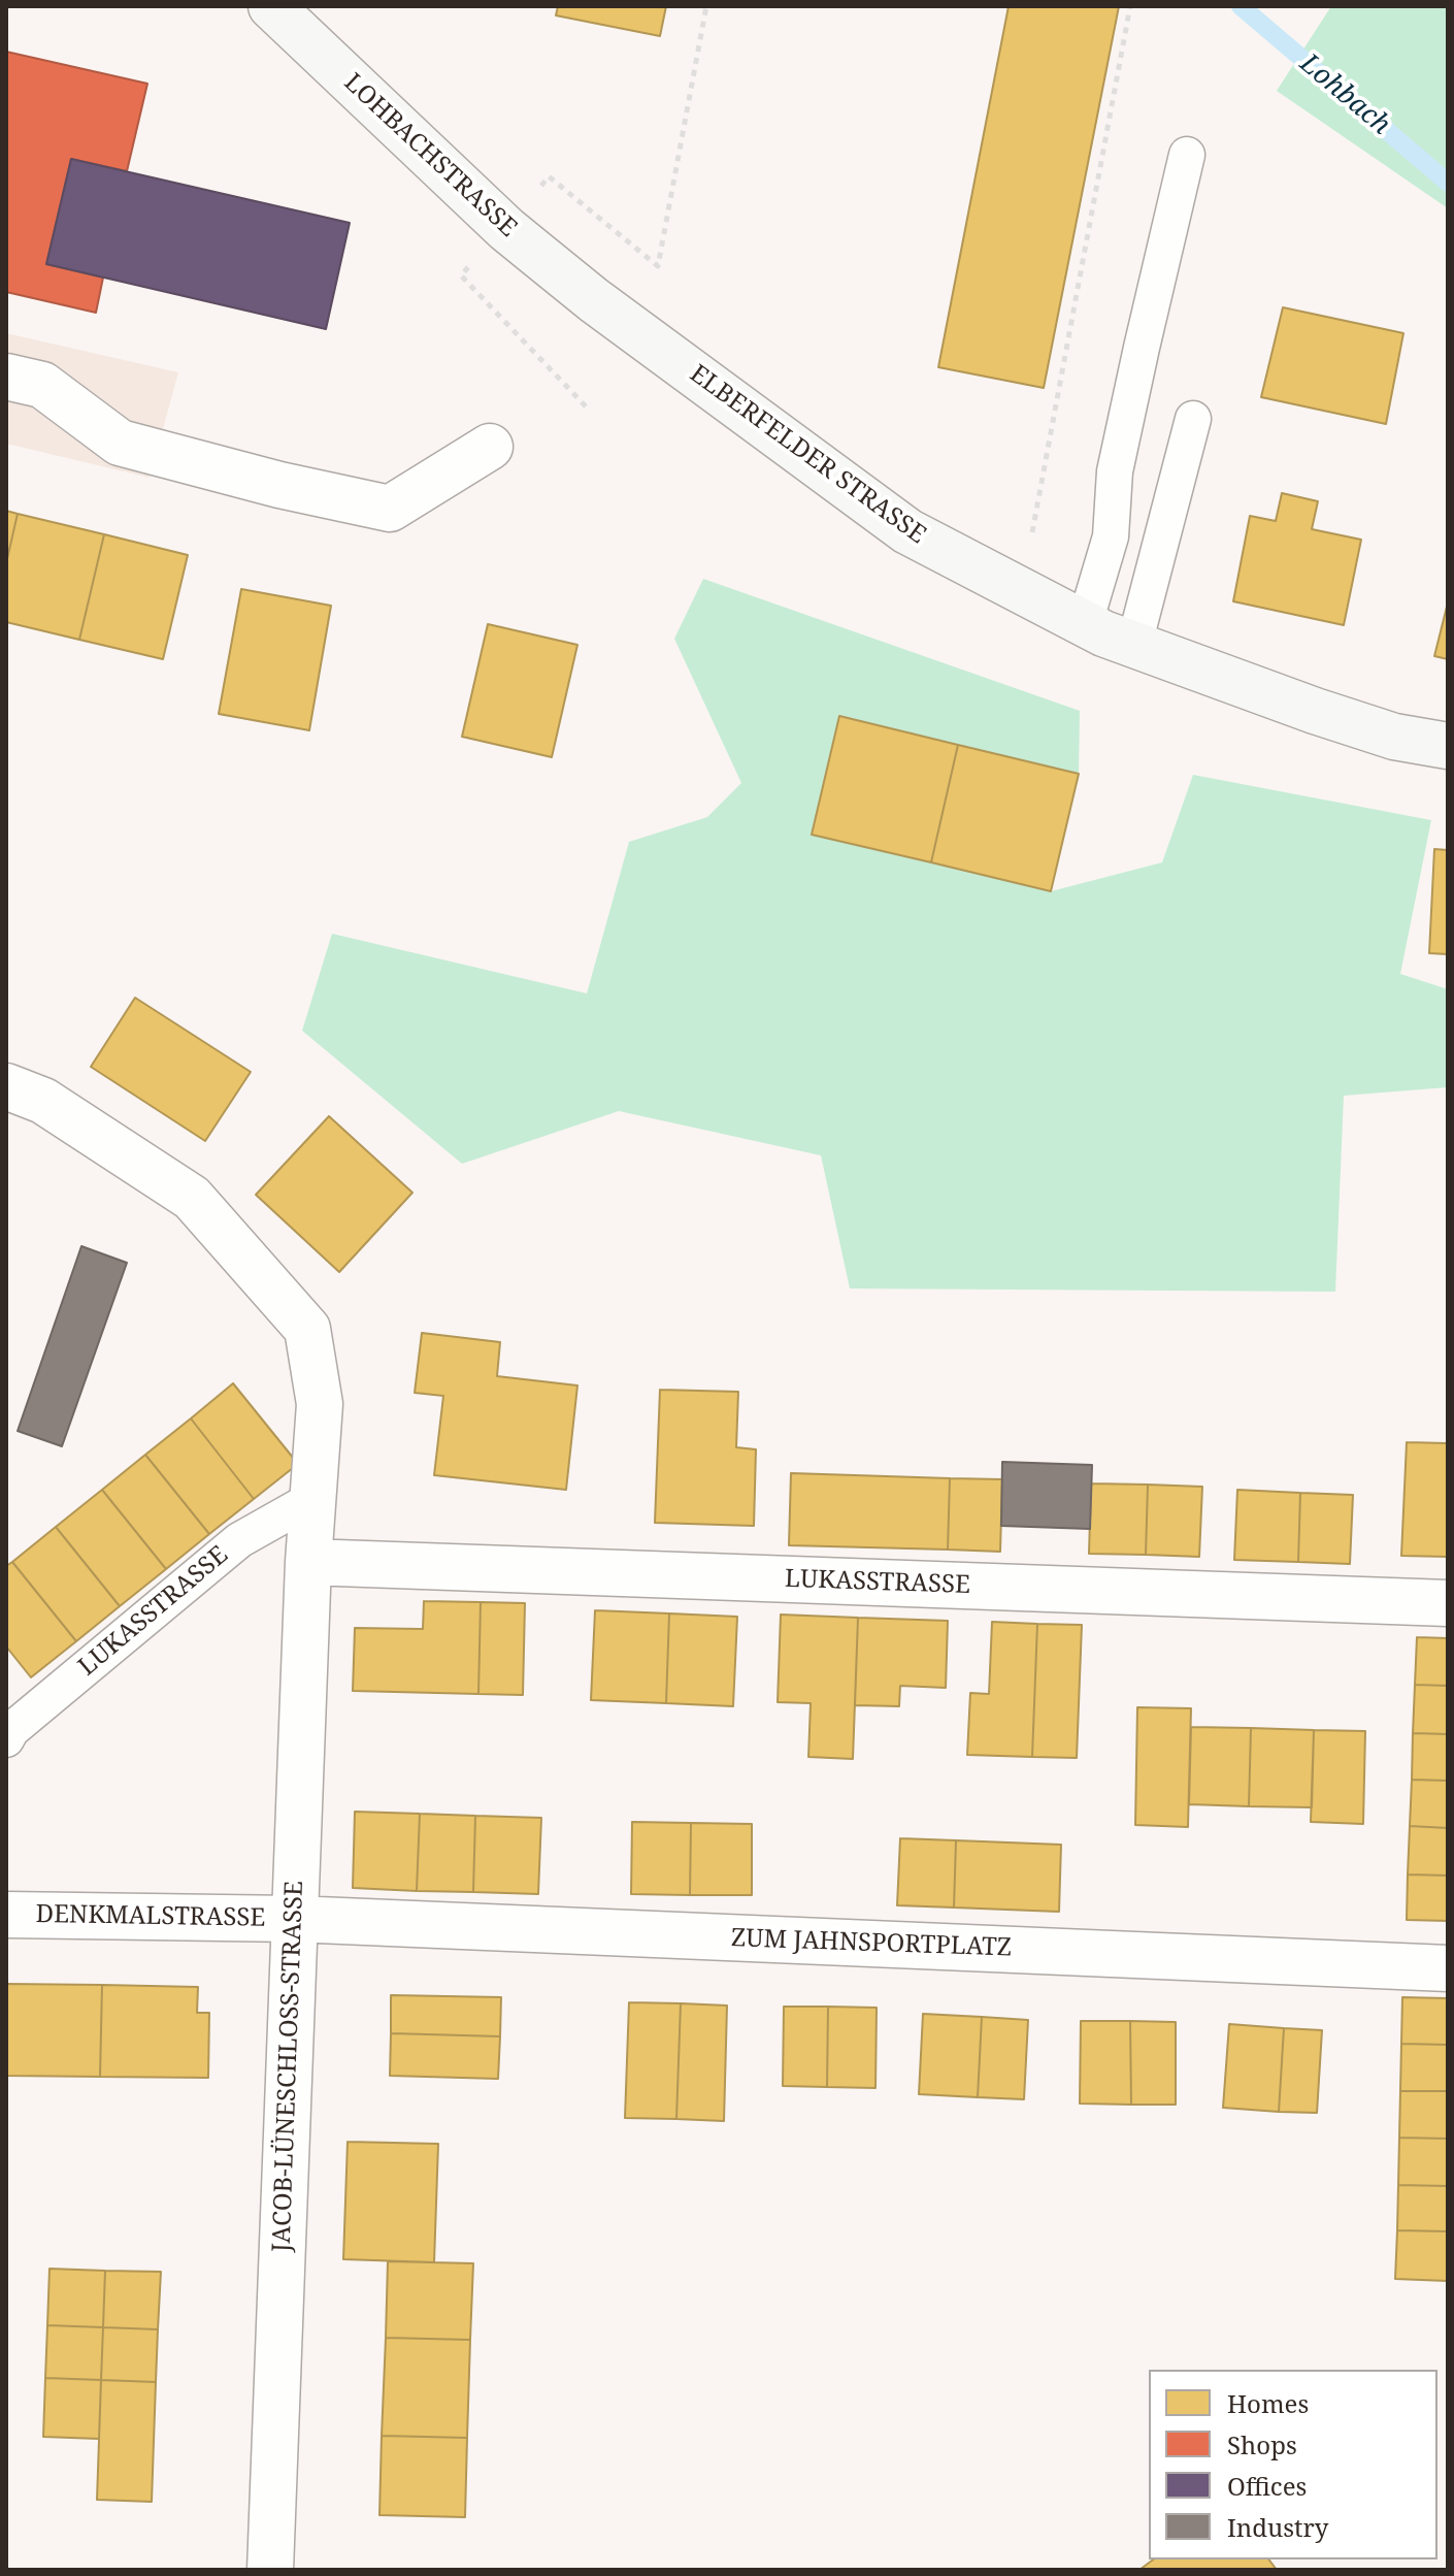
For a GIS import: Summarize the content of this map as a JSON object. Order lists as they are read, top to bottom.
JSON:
{
  "streets": {
    "main road": ["LOHBACHSTRASSE", "ELBERFELDER STRASSE"],
    "street": [
      "LUKASSTRASSE",
      "DENKMALSTRASSE",
      "ZUM JAHNSPORTPLATZ",
      "JACOB-LÜNESCHLOSS-STRASSE"
    ]
  },
  "crossings": [
    ["LOHBACHSTRASSE", "ELBERFELDER STRASSE"],
    ["LUKASSTRASSE", "JACOB-LÜNESCHLOSS-STRASSE"],
    ["DENKMALSTRASSE", "ZUM JAHNSPORTPLATZ"],
    ["DENKMALSTRASSE", "JACOB-LÜNESCHLOSS-STRASSE"],
    ["ZUM JAHNSPORTPLATZ", "JACOB-LÜNESCHLOSS-STRASSE"]
  ],
  "water": ["Lohbach"],
  "legend": [
    "Homes",
    "Shops",
    "Offices",
    "Industry"
  ]
}
